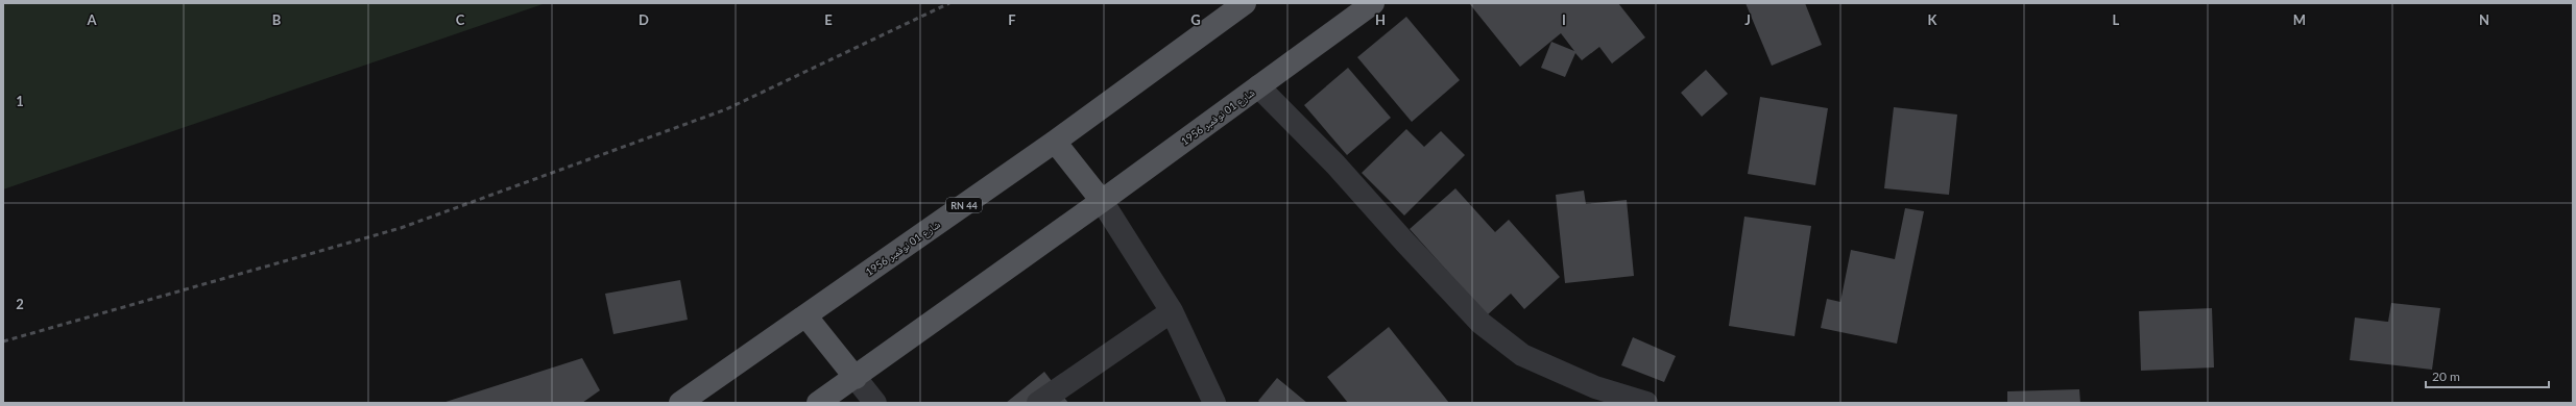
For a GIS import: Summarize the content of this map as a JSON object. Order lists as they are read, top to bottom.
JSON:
{
  "streets": {
    "main road": ["شارع 01 نوفمبر 1956", "RN 44"]
  },
  "scale_bar": "20 m",
  "grid": {
    "columns": [
      "A",
      "B",
      "C",
      "D",
      "E",
      "F",
      "G",
      "H",
      "I",
      "J",
      "K",
      "L",
      "M",
      "N"
    ],
    "rows": ["1", "2"]
  }
}
